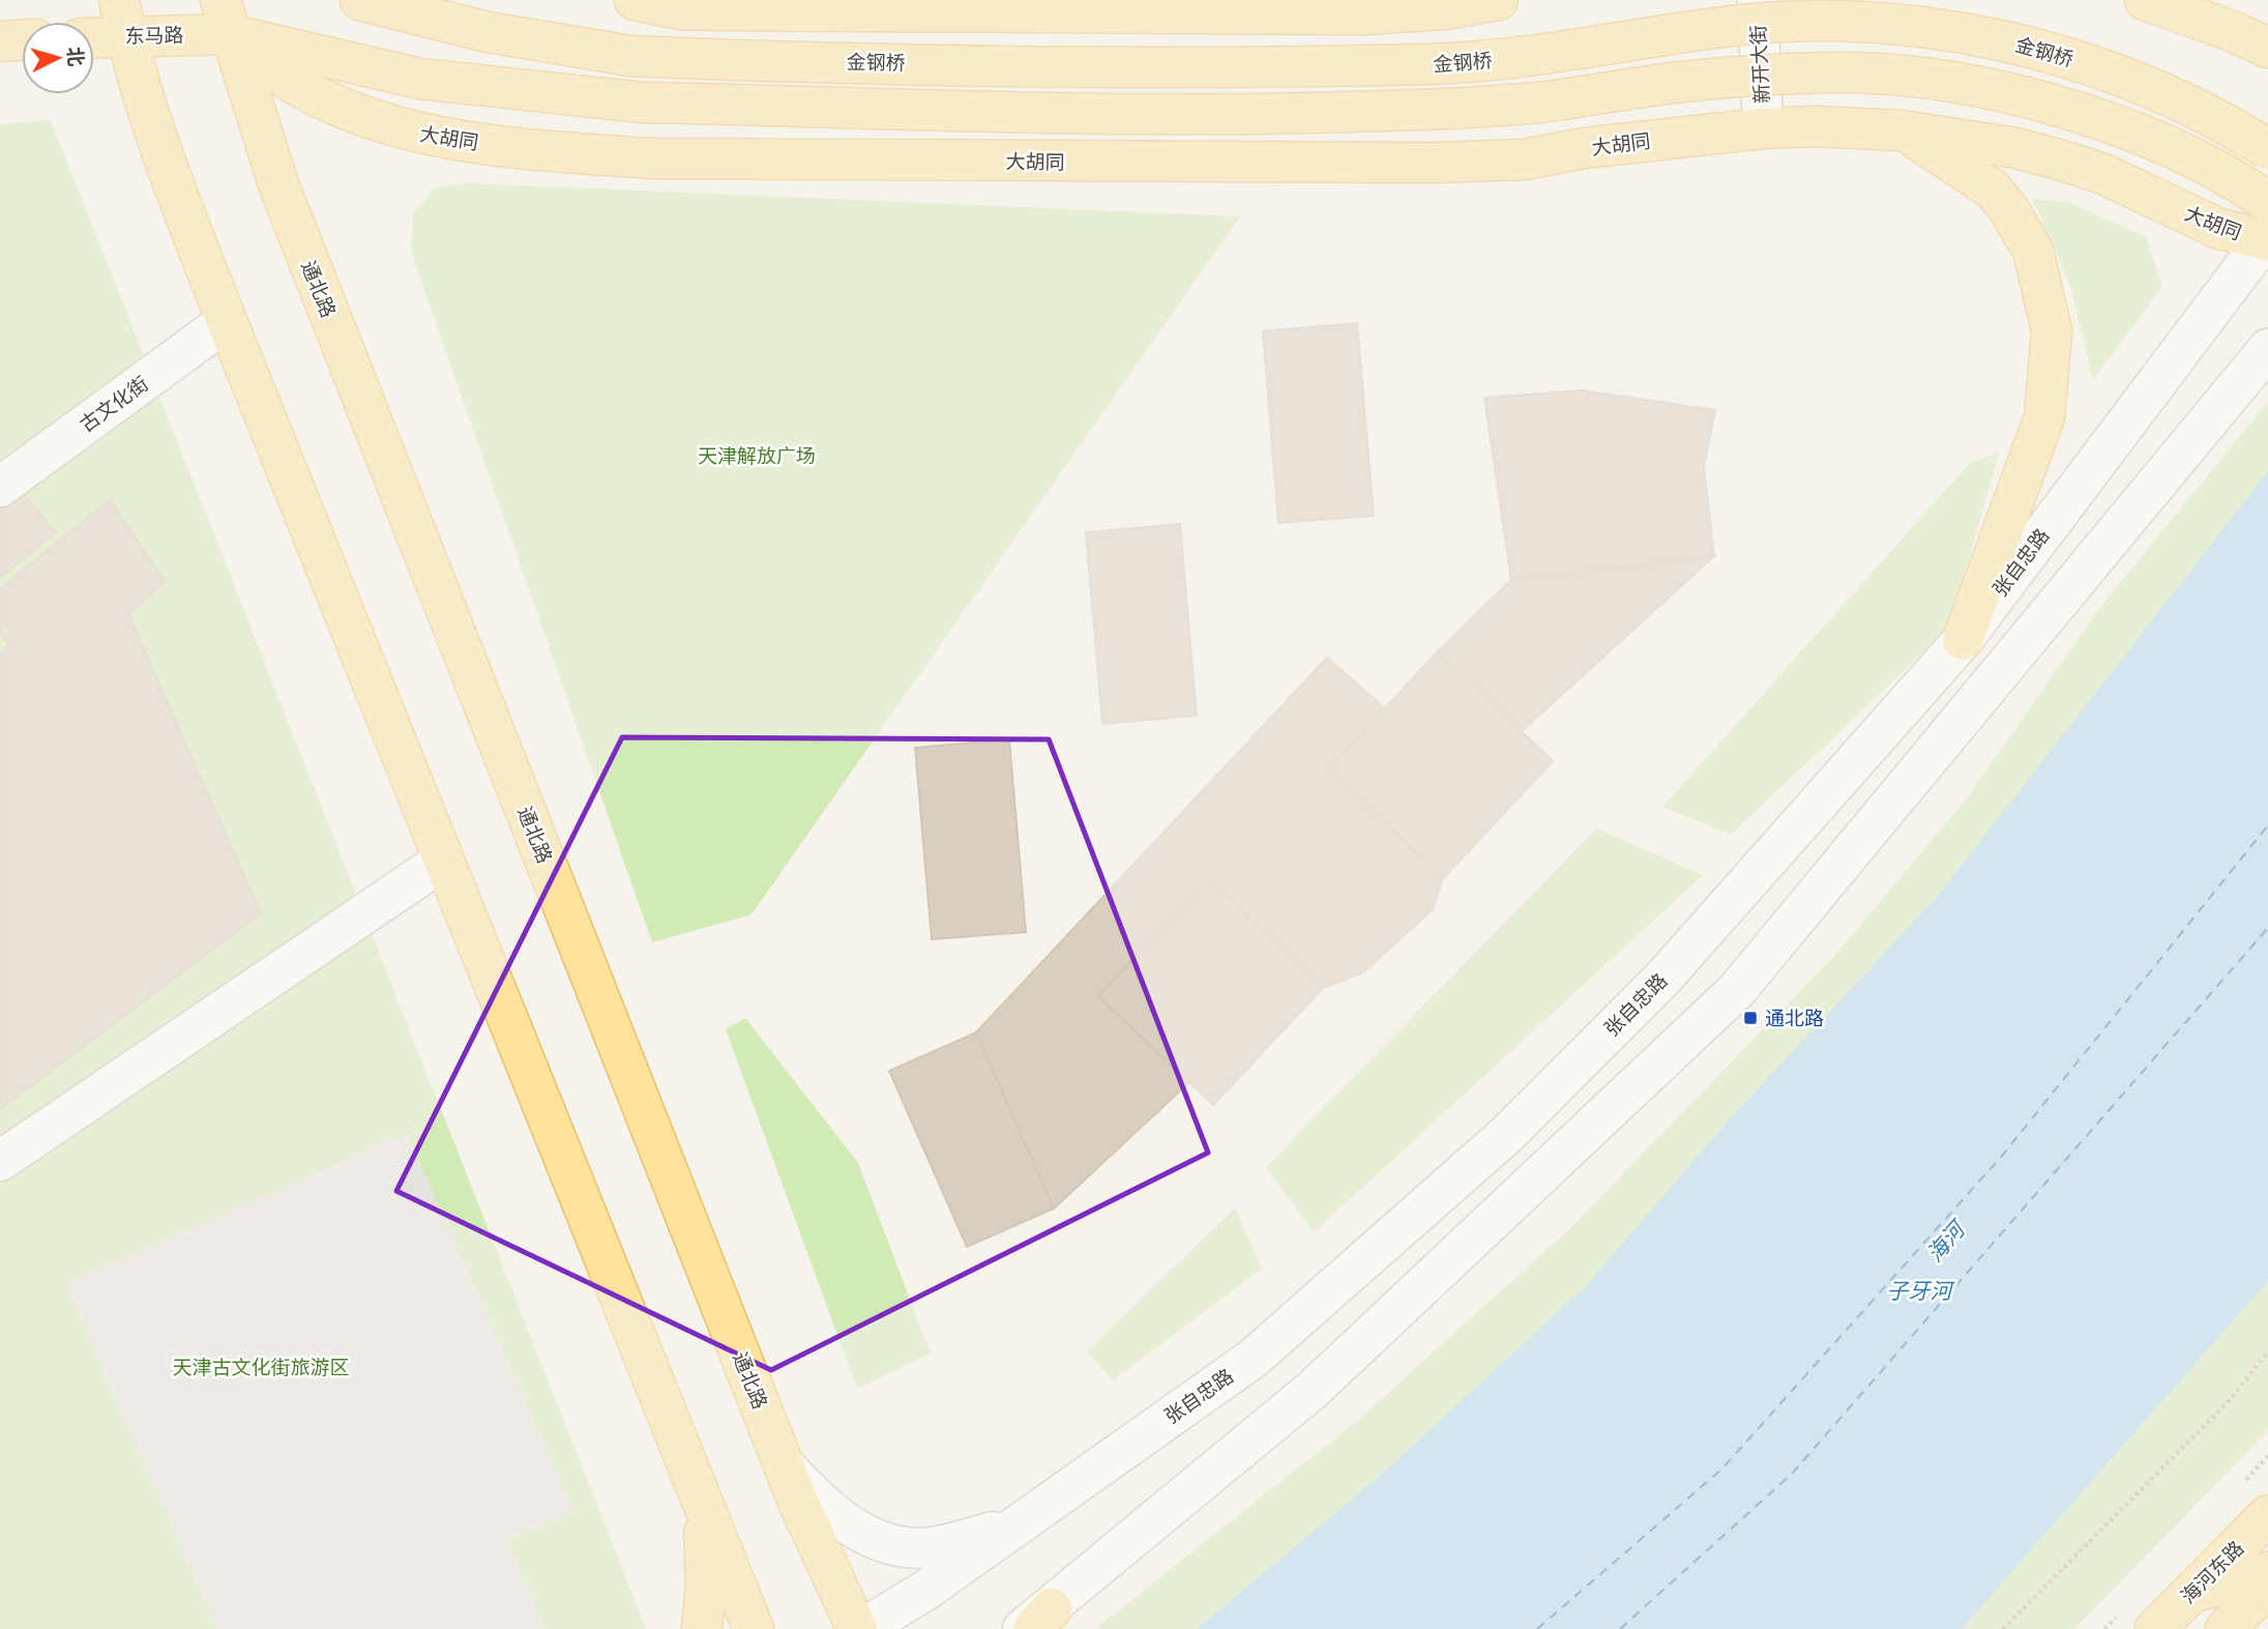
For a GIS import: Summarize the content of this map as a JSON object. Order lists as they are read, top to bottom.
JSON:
{
  "streets": {
    "main road": [
      "东马路",
      "金钢桥",
      "大胡同",
      "通北路",
      "海河东路"
    ],
    "street": ["新开大街", "古文化街", "张自忠路"]
  },
  "crossings": [
    ["东马路", "大胡同"],
    ["东马路", "通北路"],
    ["新开大街", "大胡同"],
    ["大胡同", "通北路"],
    ["大胡同", "张自忠路"],
    ["通北路", "张自忠路"]
  ],
  "water": ["海河", "子牙河"],
  "parks": ["天津解放广场", "天津古文化街旅游区"],
  "places": {
    "transit": ["通北路"]
  },
  "north": "right"
}
